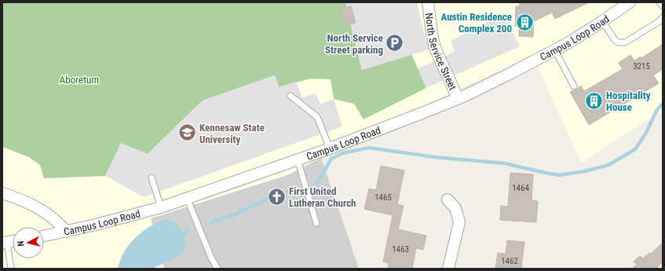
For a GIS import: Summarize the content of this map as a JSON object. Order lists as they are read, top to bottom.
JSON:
{
  "streets": {
    "street": ["Campus Loop Road", "North Service Street"]
  },
  "crossings": [
    ["Campus Loop Road", "North Service Street"]
  ],
  "parks": ["Aboretum"],
  "places": {
    "building": ["Austin Residence Complex 200", "Hospitality House"],
    "parking": ["North Service Street parking"],
    "school or university": ["Kennesaw State University"],
    "church": ["First United Lutheran Church"]
  },
  "house_numbers": [
    "3215",
    "1464",
    "1465",
    "1463",
    "1462"
  ],
  "north": "left"
}
